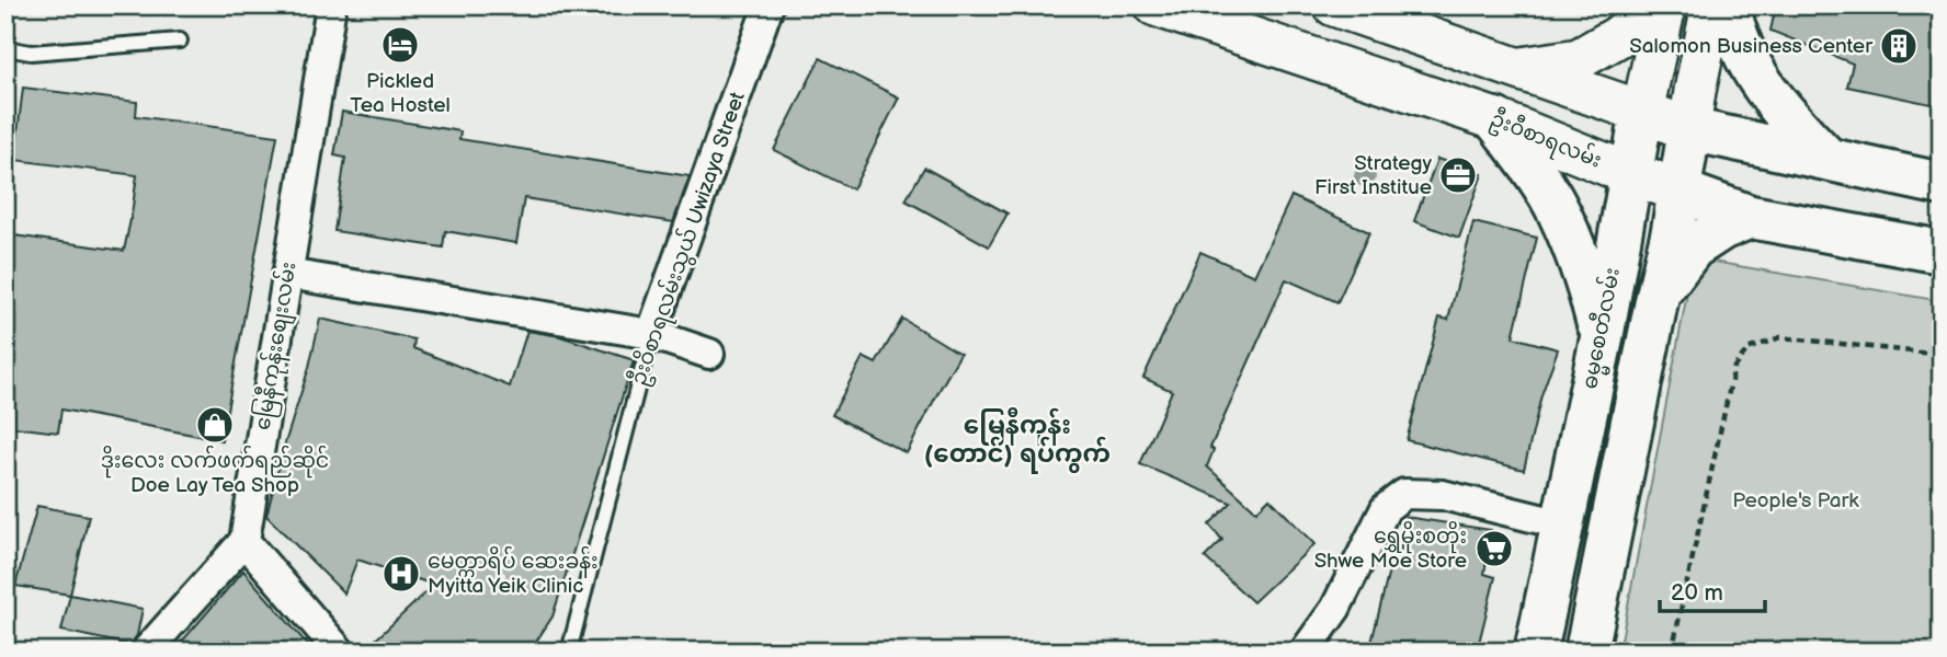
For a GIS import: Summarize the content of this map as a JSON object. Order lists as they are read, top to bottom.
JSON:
{
  "streets": {
    "main road": ["ဦးဝီစာရလမ်း", "ဓမ္မစေတီလမ်း"],
    "street": ["ဦးဝိစာရလမ်းသွယ် Uwizaya Street", "မြေနီကုန်းစျေးလမ်း"]
  },
  "crossings": [
    ["ဦးဝီစာရလမ်း", "ဓမ္မစေတီလမ်း"]
  ],
  "districts": ["မြေနီကုန်း (တောင်) ရပ်ကွက်"],
  "parks": ["People's Park"],
  "places": {
    "hotel": ["Pickled Tea Hostel"],
    "building": ["Salomon Business Center"],
    "office": ["Strategy First Institue"],
    "shop": ["ဒိုးလေး လက်ဖက်ရည်ဆိုင် Doe Lay Tea Shop"],
    "supermarket": ["ရွှေမိုးစတိုး Shwe Moe Store"],
    "hospital": ["မေတ္တာရိပ် ဆေးခန်း Myitta Yeik Clinic"]
  },
  "scale_bar": "20 m"
}
